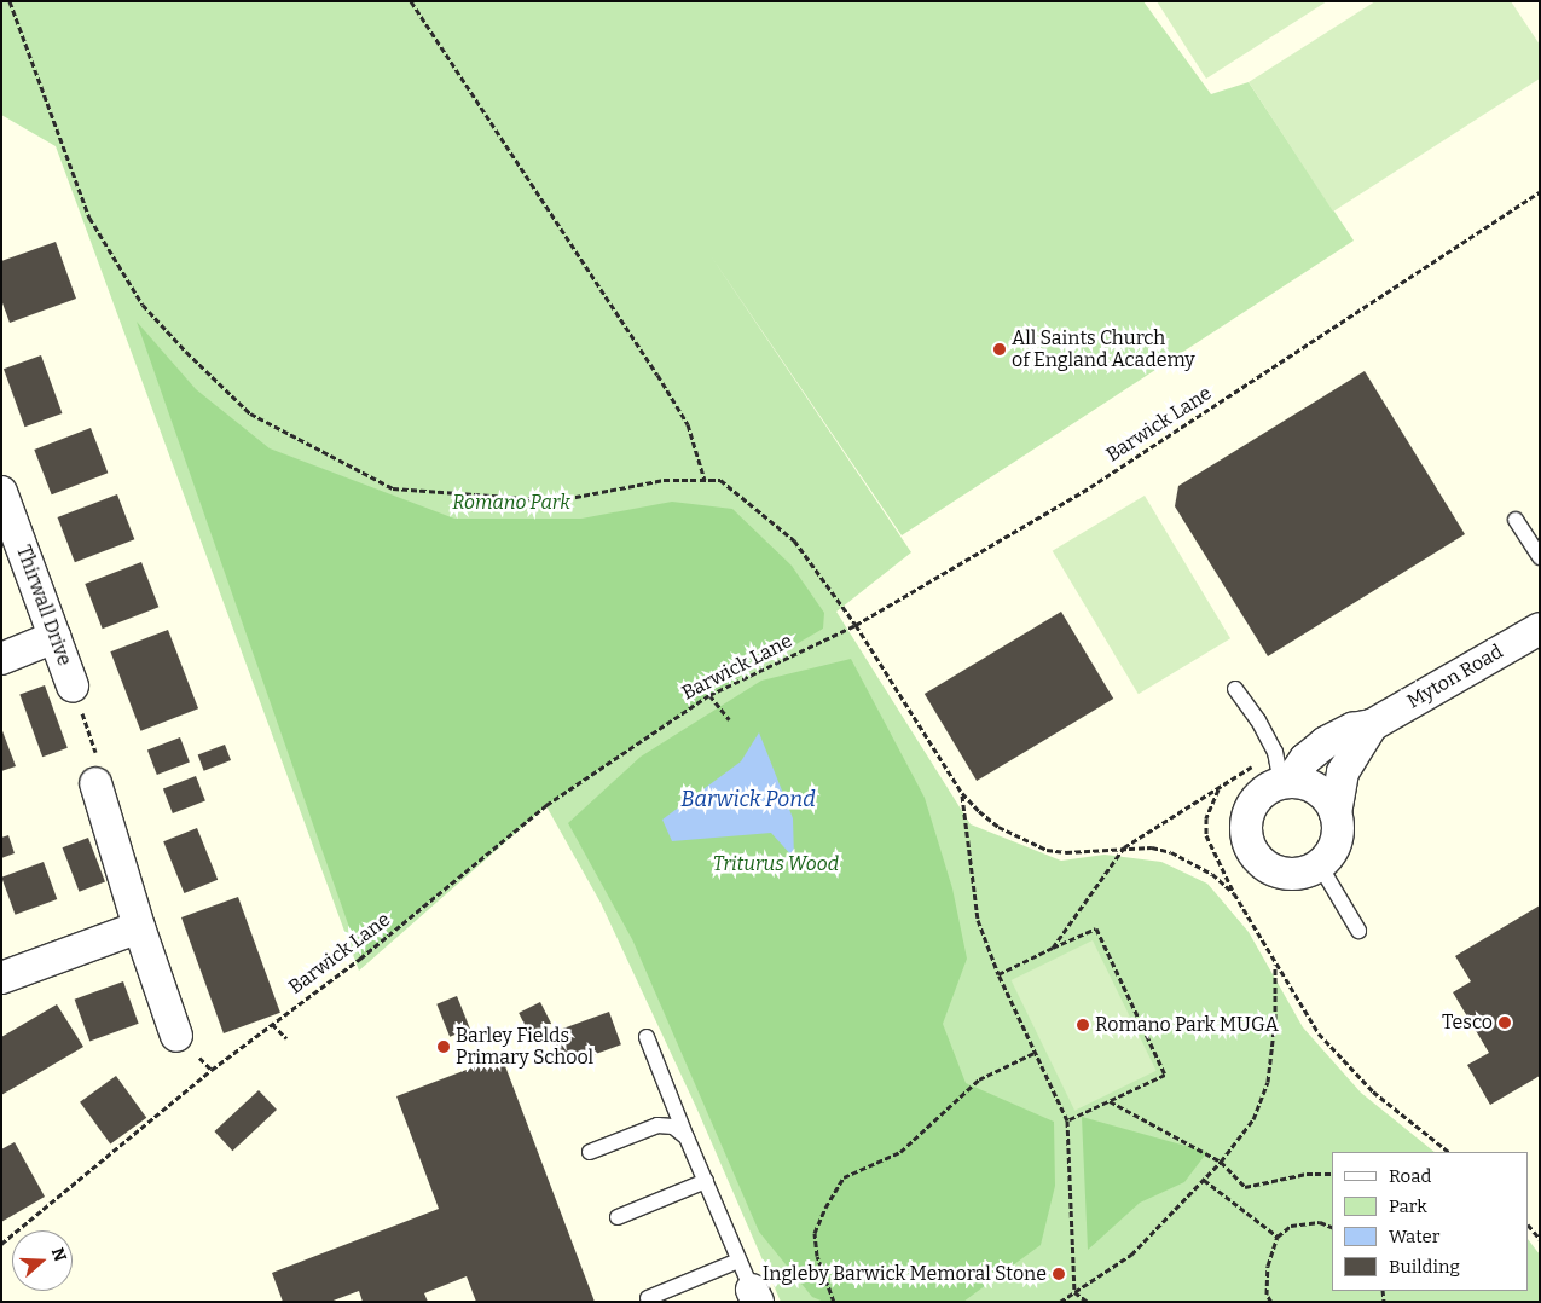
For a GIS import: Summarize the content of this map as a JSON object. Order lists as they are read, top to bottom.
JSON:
{
  "streets": {
    "street": ["Thirwall Drive", "Myton Road"],
    "path": ["Barwick Lane"]
  },
  "water": ["Barwick Pond"],
  "parks": ["Romano Park", "Triturus Wood"],
  "places": [
    "All Saints Church of England Academy",
    "Tesco",
    "Romano Park MUGA",
    "Barley Fields Primary School",
    "Ingleby Barwick Memoral Stone"
  ],
  "legend": [
    "Road",
    "Park",
    "Water",
    "Building"
  ],
  "north": "right"
}
